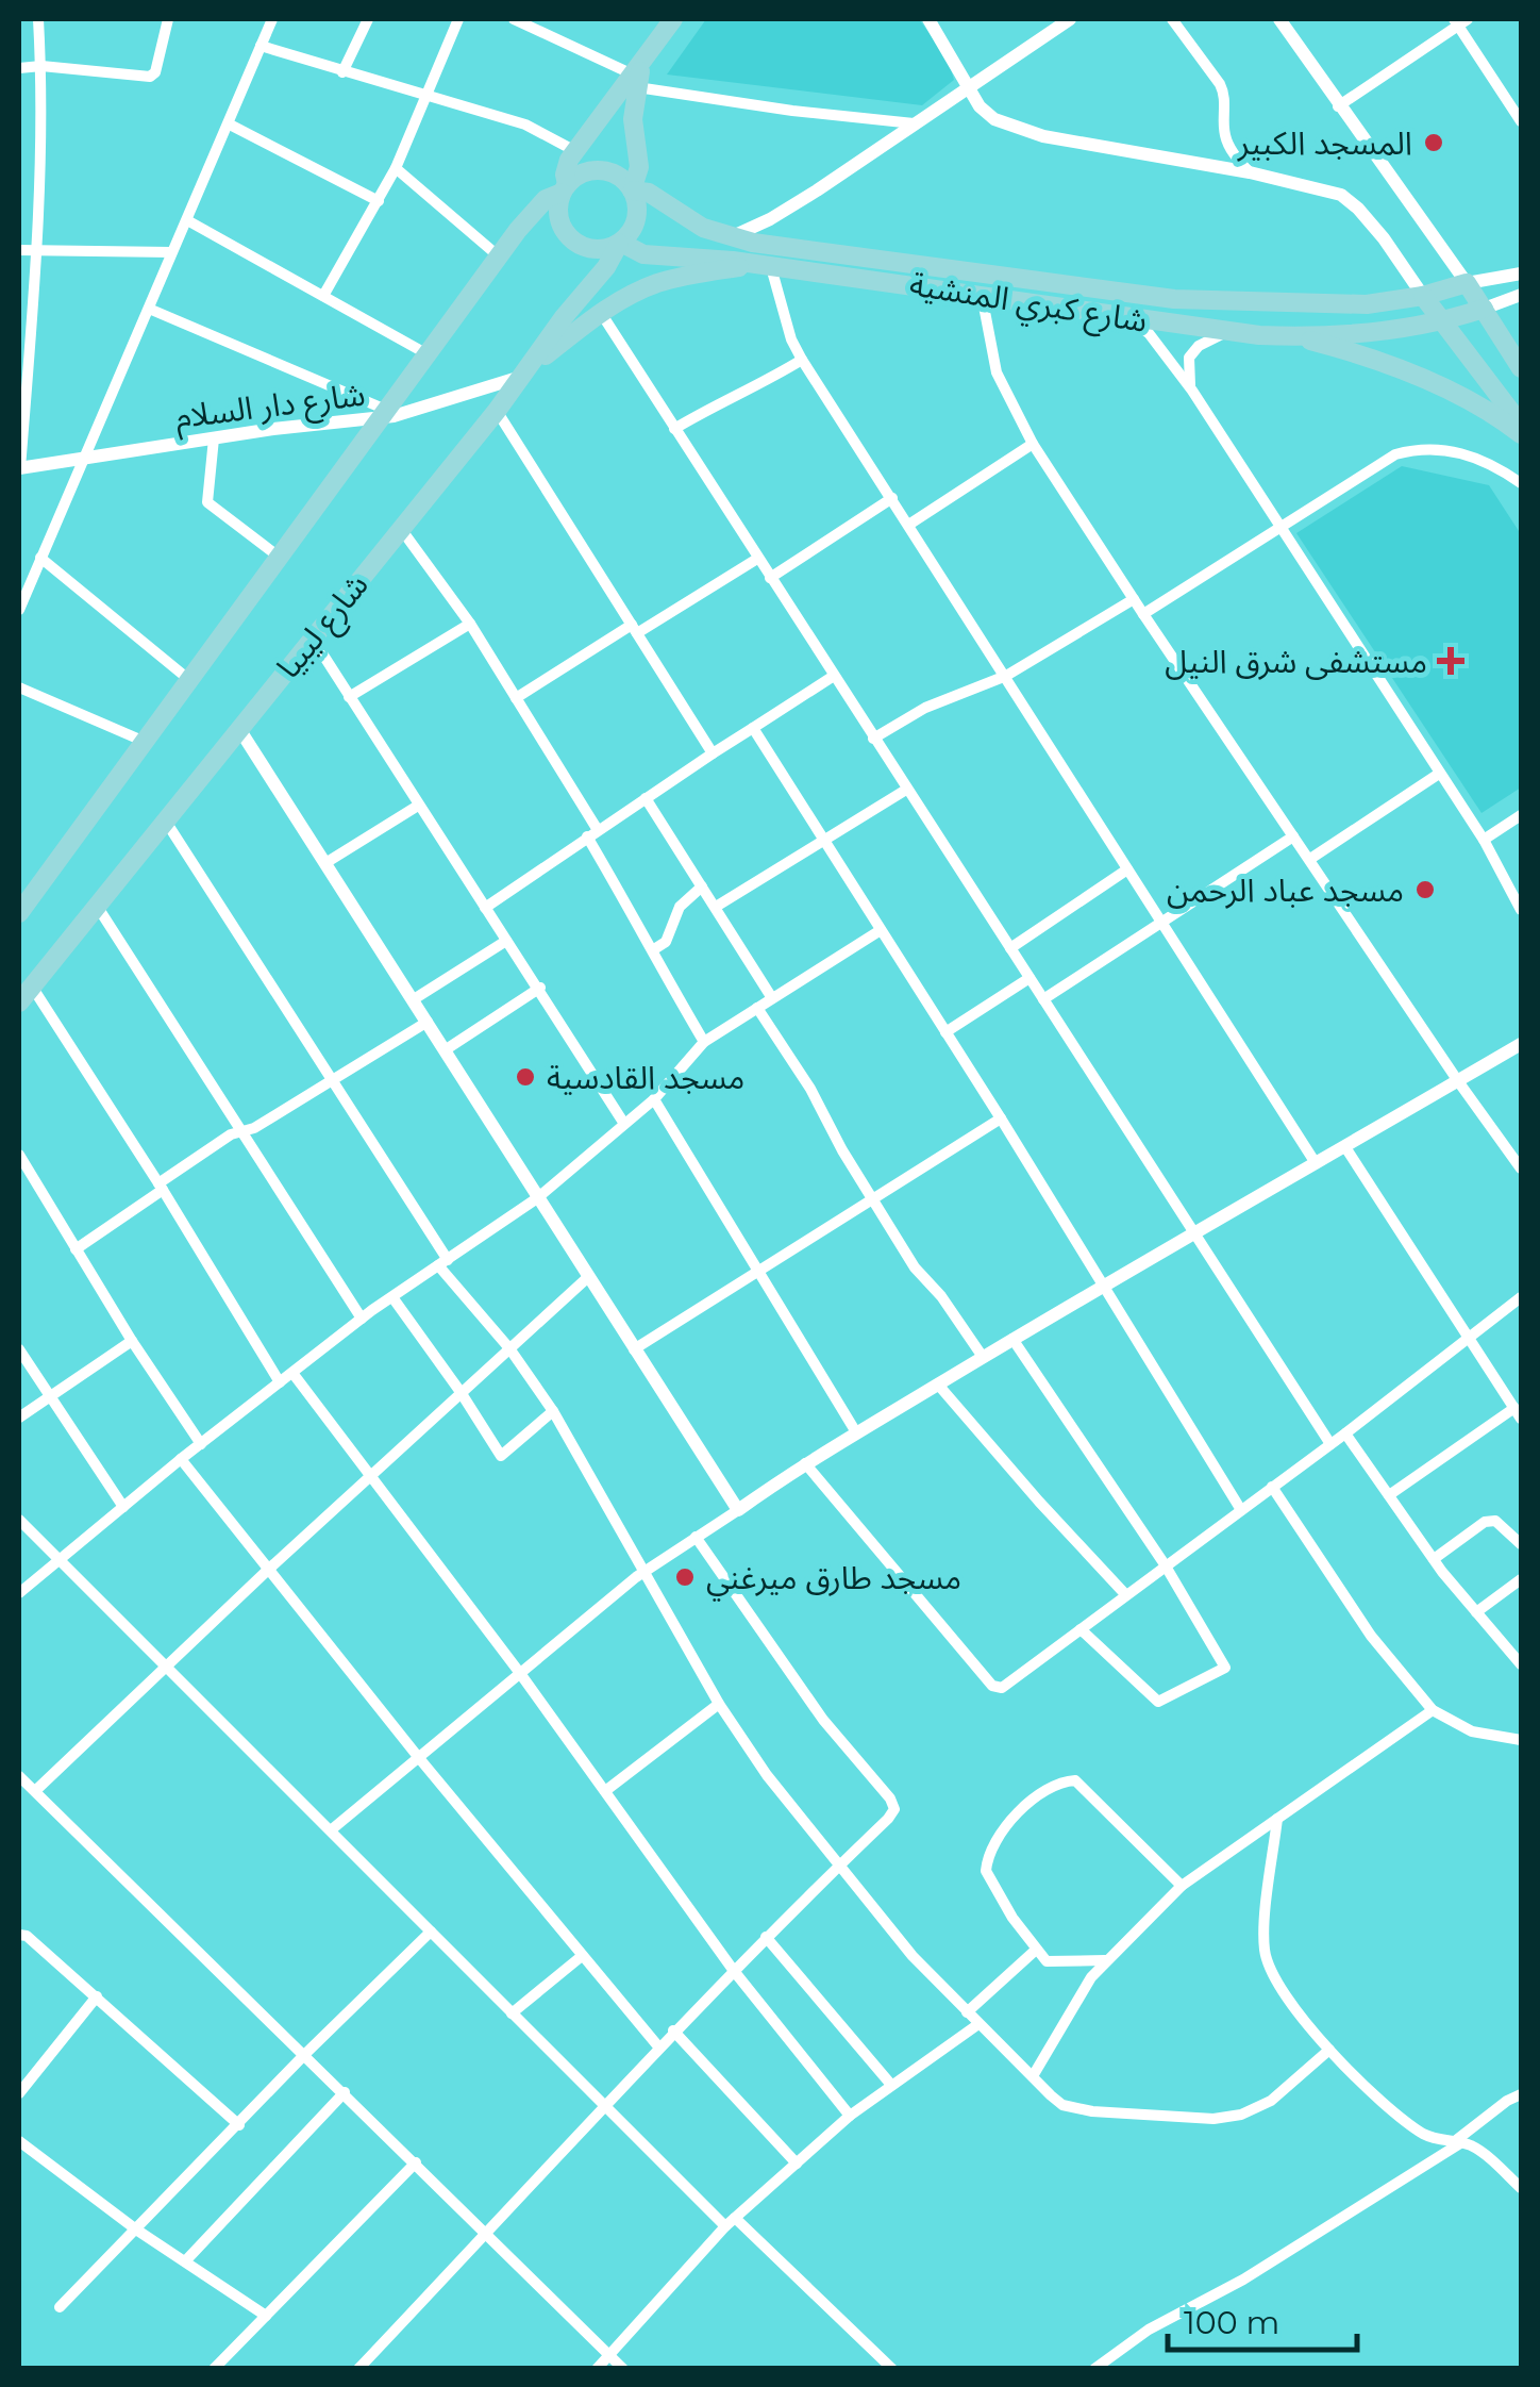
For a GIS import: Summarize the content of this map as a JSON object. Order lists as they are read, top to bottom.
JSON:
{
  "streets": {
    "main road": ["شارع كبري المنشية", "شارع ليبيا"],
    "street": ["شارع دار السلام"]
  },
  "crossings": [
    ["شارع كبري المنشية", "شارع ليبيا"],
    ["شارع دار السلام", "شارع ليبيا"]
  ],
  "places": {
    "other": [
      "المسجد الكبير",
      "مسجد عباد الرحمن",
      "مسجد القادسية",
      "مسجد طارق ميرغني"
    ],
    "health": ["مستشفى شرق النيل"]
  },
  "scale_bar": "100 m"
}
